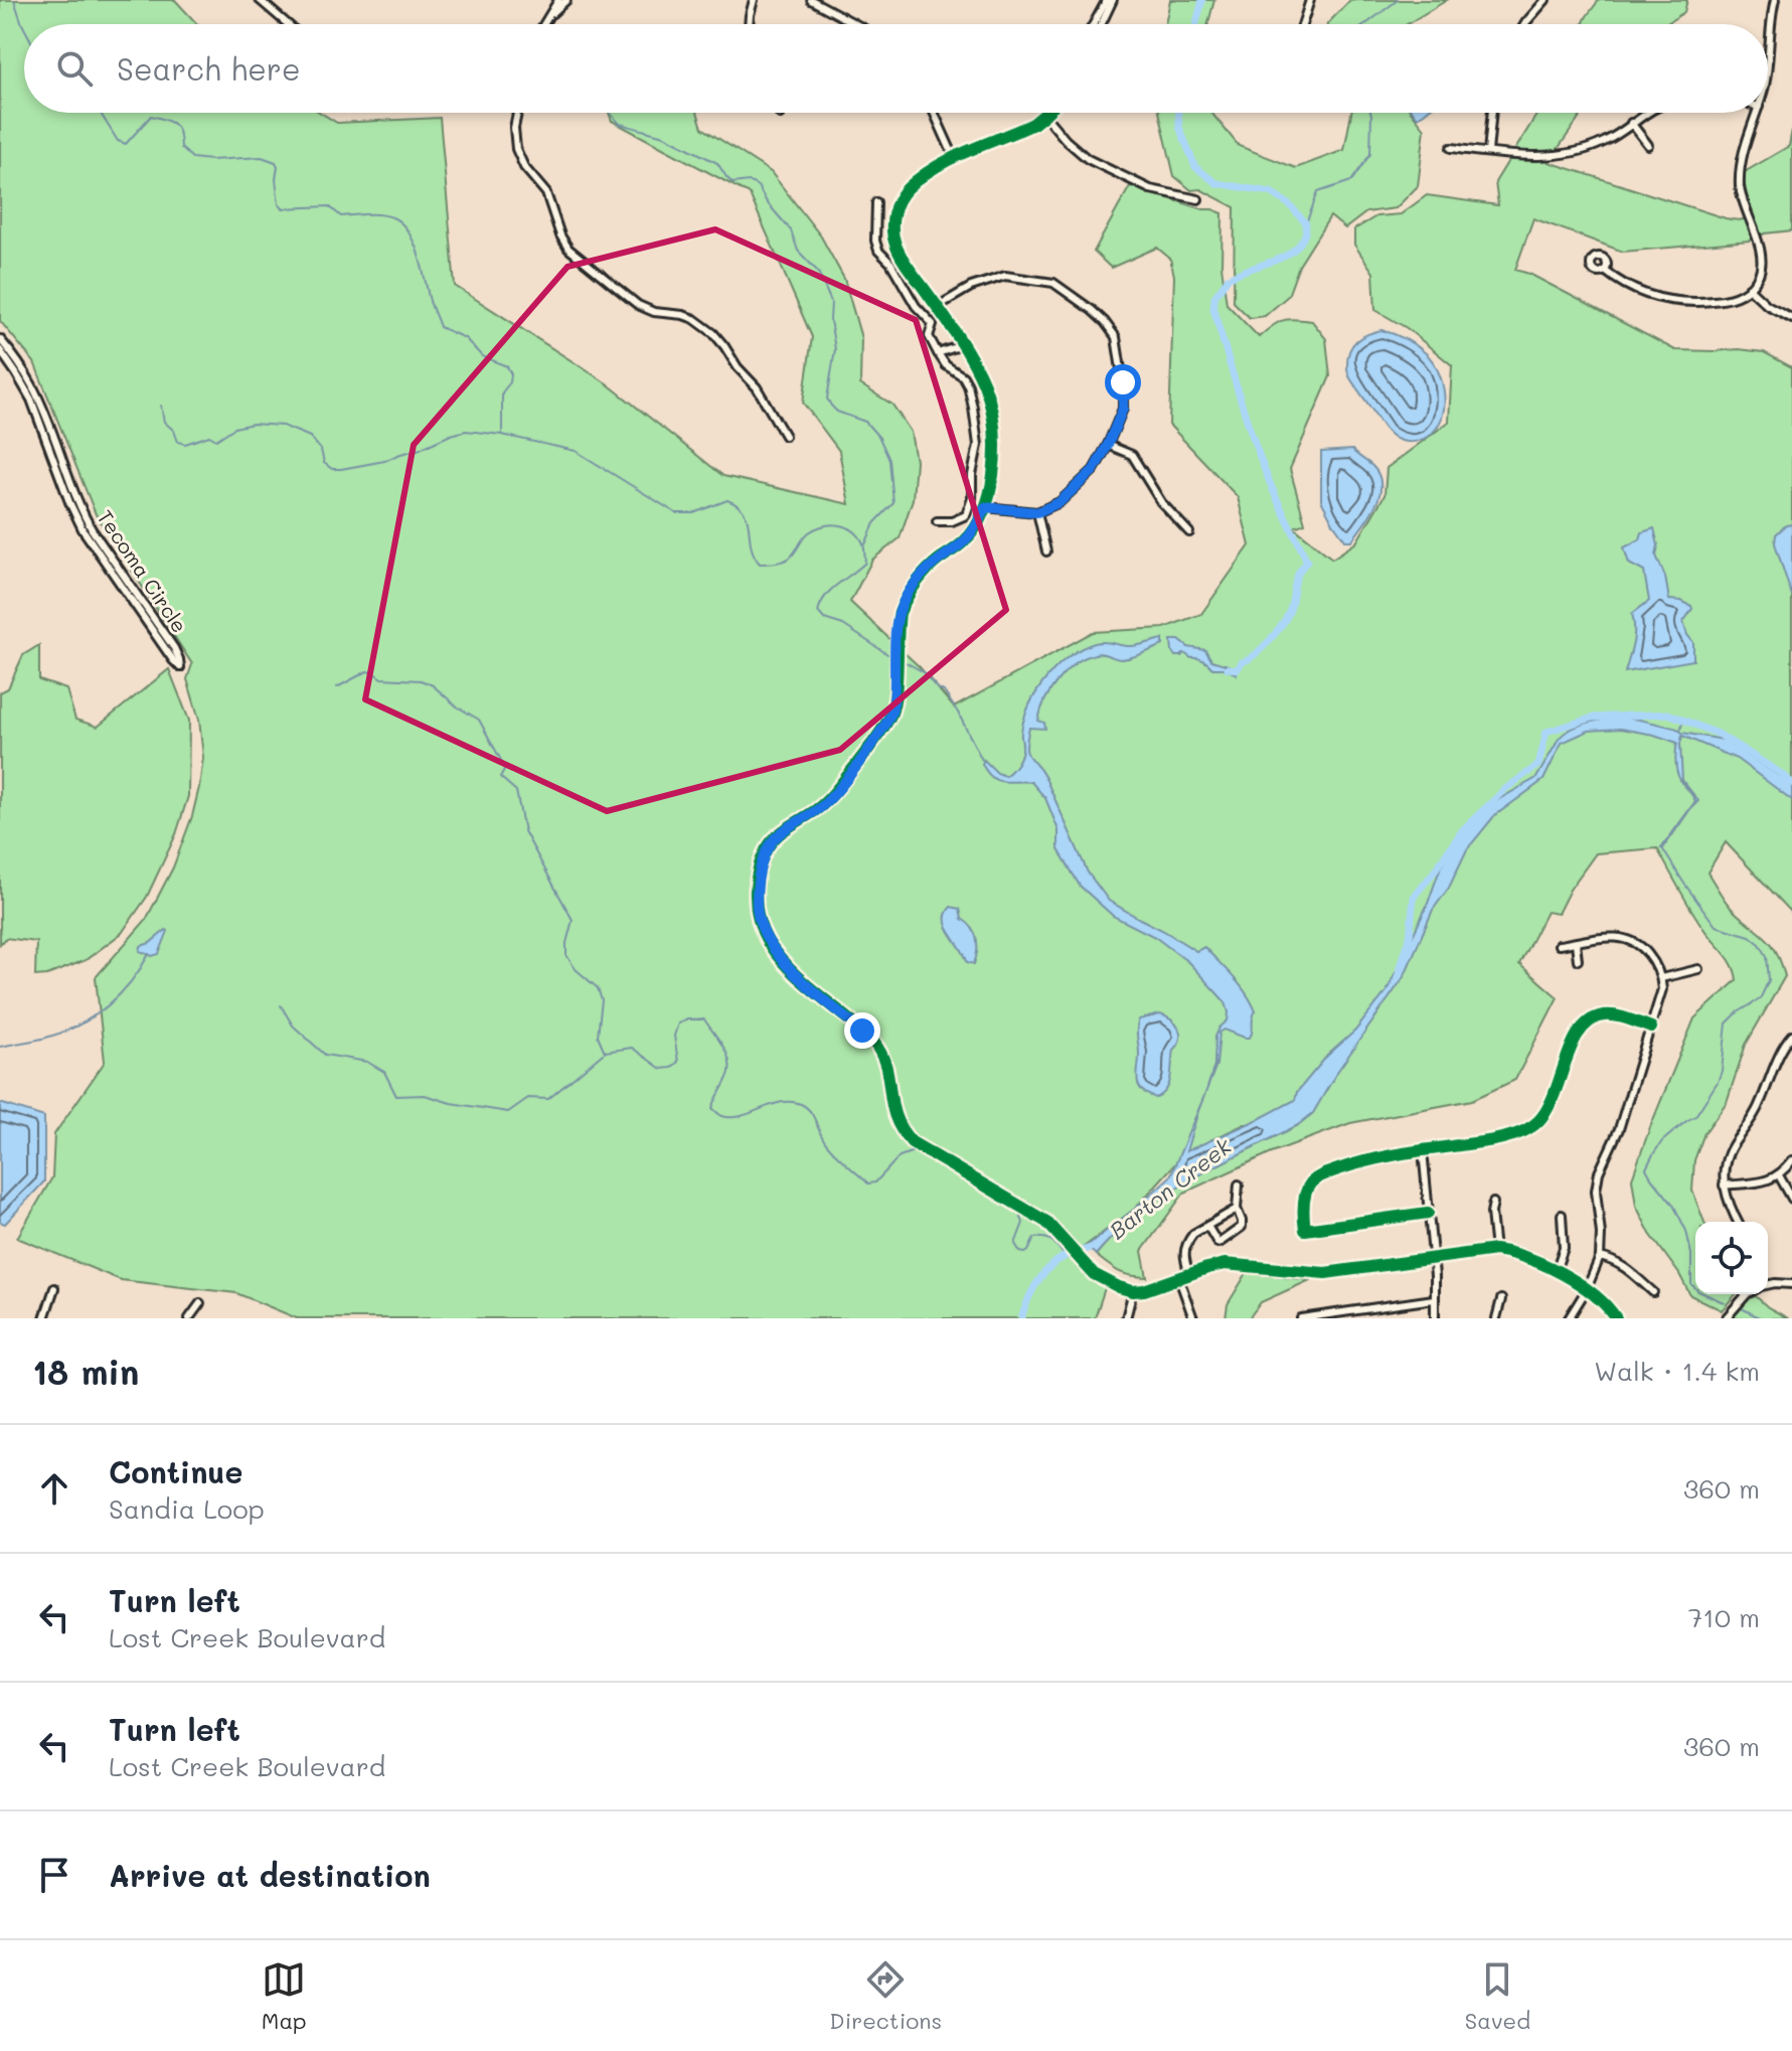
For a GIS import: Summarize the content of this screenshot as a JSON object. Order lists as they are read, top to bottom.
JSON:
{
  "streets": {
    "street": ["Tecoma Circle"]
  },
  "water": ["Barton Creek"],
  "page": {
    "search": "Search here",
    "heading": ["18 min", "Walk · 1.4 km"],
    "list": [
      ["Continue", "Sandia Loop", "360 m"],
      ["Turn left", "Lost Creek Boulevard", "710 m"],
      ["Turn left", "Lost Creek Boulevard", "360 m"],
      "Arrive at destination"
    ],
    "nav": ["Map", "Directions", "Saved"]
  }
}
